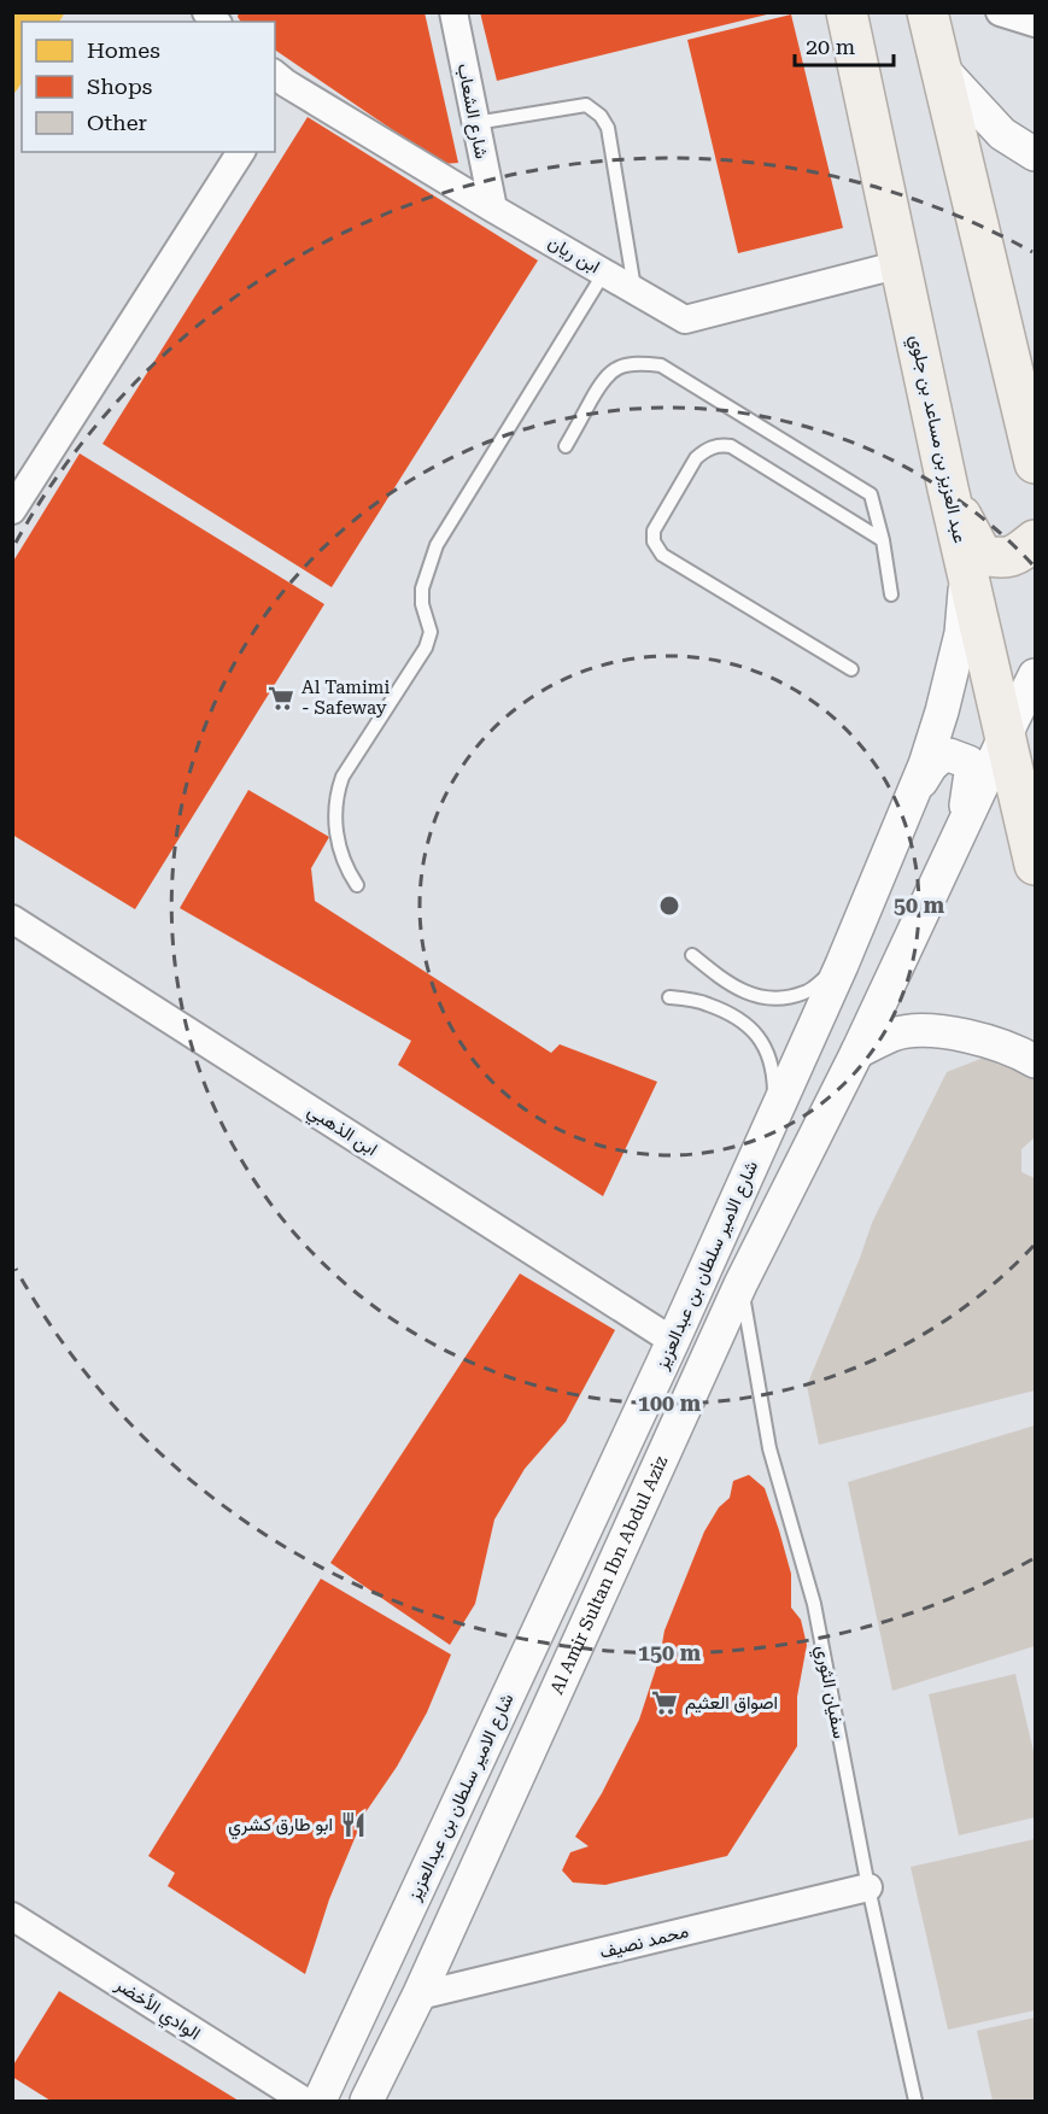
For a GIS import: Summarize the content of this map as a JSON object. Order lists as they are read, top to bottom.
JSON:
{
  "streets": {
    "main road": ["عبد العزيز بن مساعد بن جلوي"],
    "street": [
      "شارع الشعاب",
      "ابن ريان",
      "ابن الذهبي",
      "شارع الامير سلطان بن عبدالعزيز",
      "Al Amir Sultan Ibn Abdul Aziz",
      "محمد نصيف",
      "الوادي الأخضر"
    ],
    "lane": ["سفيان الثوري"]
  },
  "crossings": [
    ["شارع الشعاب", "ابن ريان"],
    ["ابن ريان", "عبد العزيز بن مساعد بن جلوي"],
    ["عبد العزيز بن مساعد بن جلوي", "شارع الامير سلطان بن عبدالعزيز"],
    ["عبد العزيز بن مساعد بن جلوي", "Al Amir Sultan Ibn Abdul Aziz"],
    ["ابن الذهبي", "شارع الامير سلطان بن عبدالعزيز"],
    ["Al Amir Sultan Ibn Abdul Aziz", "سفيان الثوري"],
    ["Al Amir Sultan Ibn Abdul Aziz", "محمد نصيف"],
    ["سفيان الثوري", "محمد نصيف"]
  ],
  "places": {
    "supermarket": ["Al Tamimi - Safeway", "اصواق العثيم"],
    "restaurant": ["ابو طارق كشري"]
  },
  "legend": ["Homes", "Shops", "Other"],
  "scale_bar": "20 m",
  "rings": ["50 m", "100 m", "150 m"]
}
